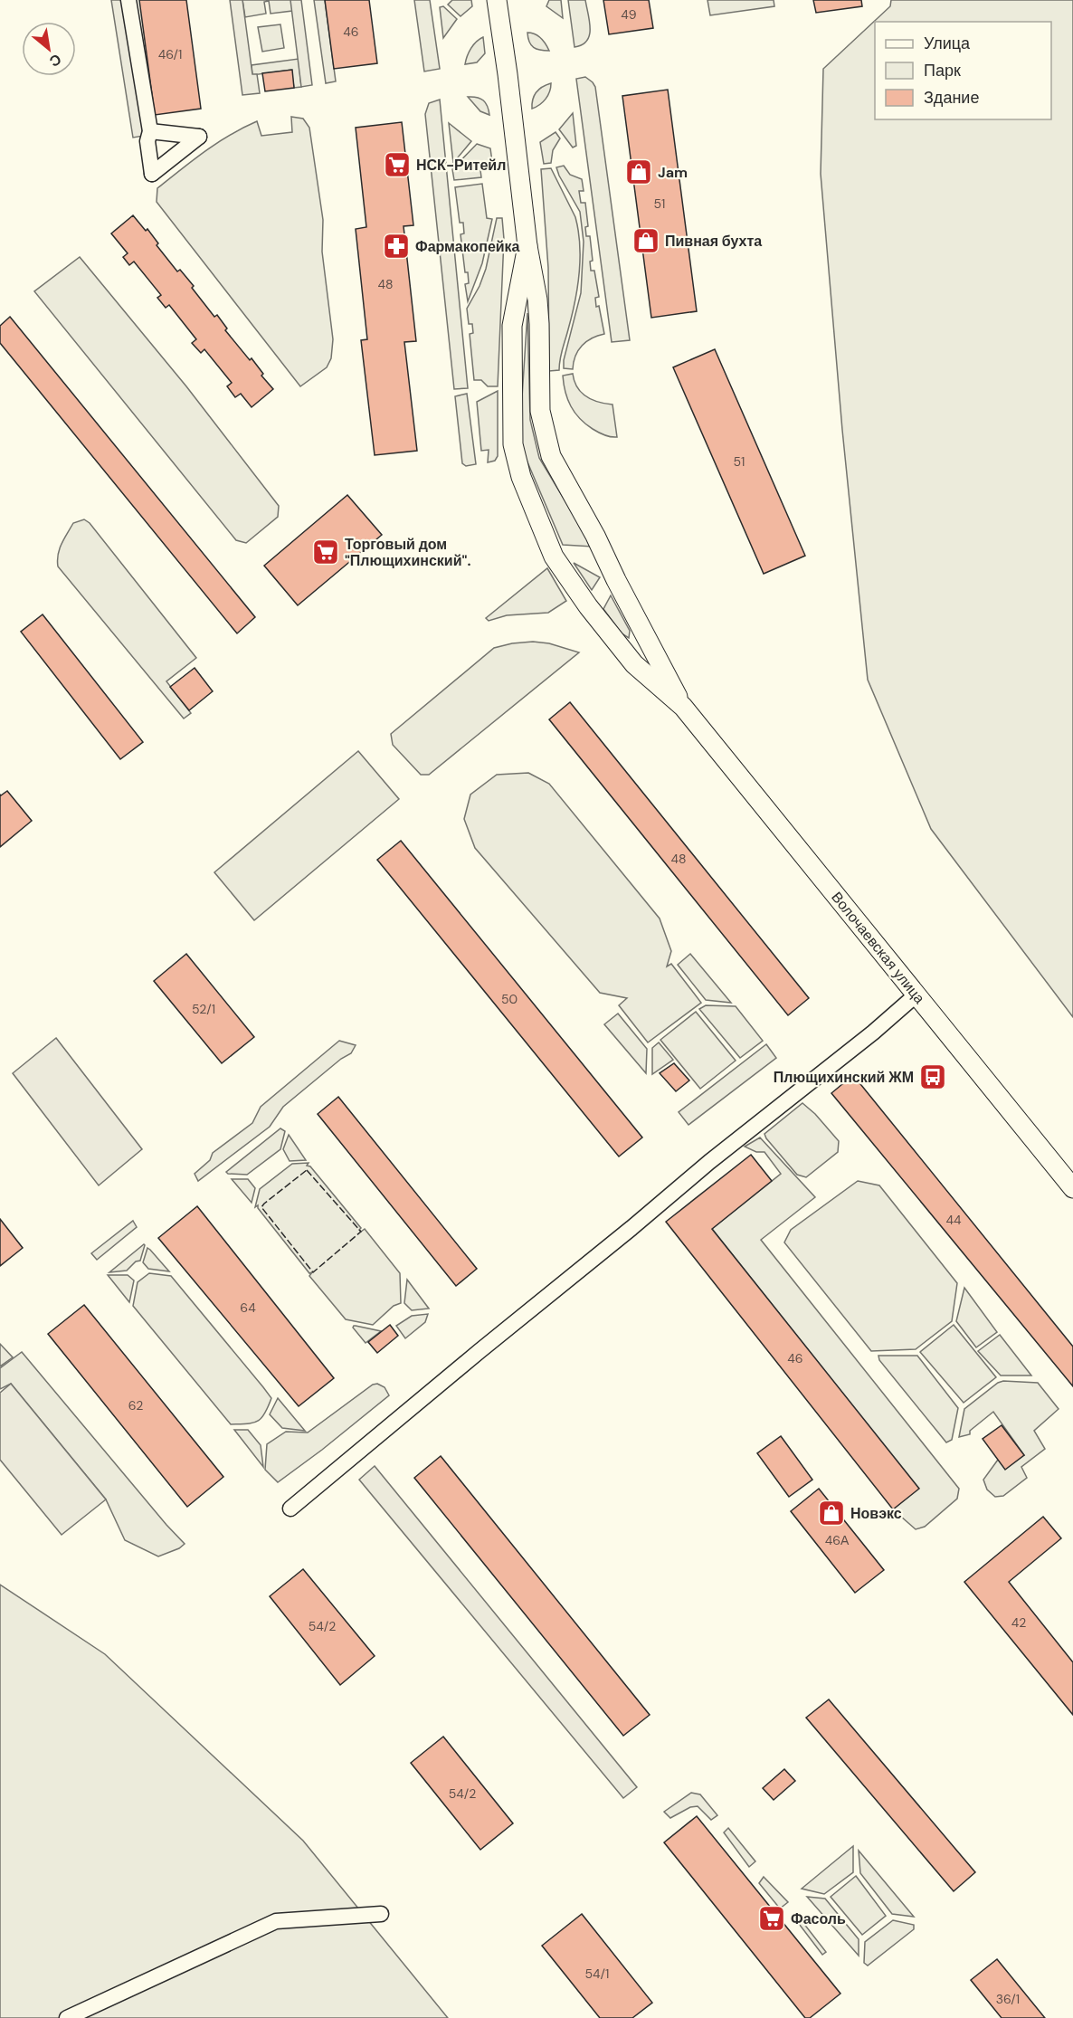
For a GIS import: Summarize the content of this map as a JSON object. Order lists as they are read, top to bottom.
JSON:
{
  "streets": {
    "street": ["Волочаевская улица"]
  },
  "places": {
    "supermarket": ["НСК-Ритейл", "Торговый дом \"Плющихинский\".", "Фасоль"],
    "shop": ["Jam", "Пивная бухта", "Новэкс"],
    "pharmacy": ["Фармакопейка"],
    "bus stop": ["Плющихинский ЖМ"]
  },
  "house_numbers": [
    "49",
    "46",
    "46/1",
    "51",
    "48",
    "51",
    "48",
    "50",
    "52/1",
    "44",
    "64",
    "46",
    "62",
    "46А",
    "42",
    "54/2",
    "54/2",
    "54/1",
    "36/1"
  ],
  "legend": ["Улица", "Парк", "Здание"],
  "north": "bottom right"
}
